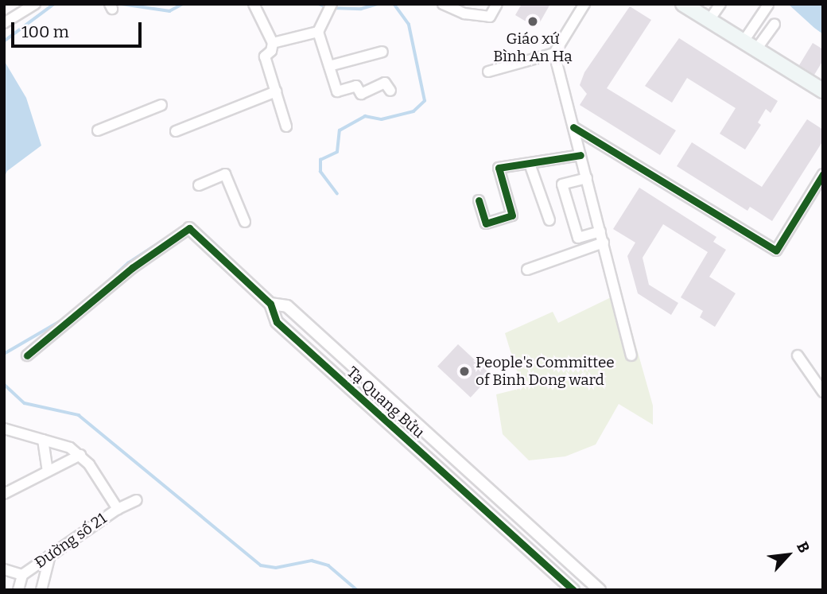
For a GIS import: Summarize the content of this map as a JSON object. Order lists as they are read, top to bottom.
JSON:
{
  "streets": {
    "street": ["Tạ Quang Bửu", "Đường số 21"]
  },
  "places": ["Giáo xứ Bình An Hạ", "People's Committee of Binh Dong ward"],
  "scale_bar": "100 m",
  "north": "top right"
}
